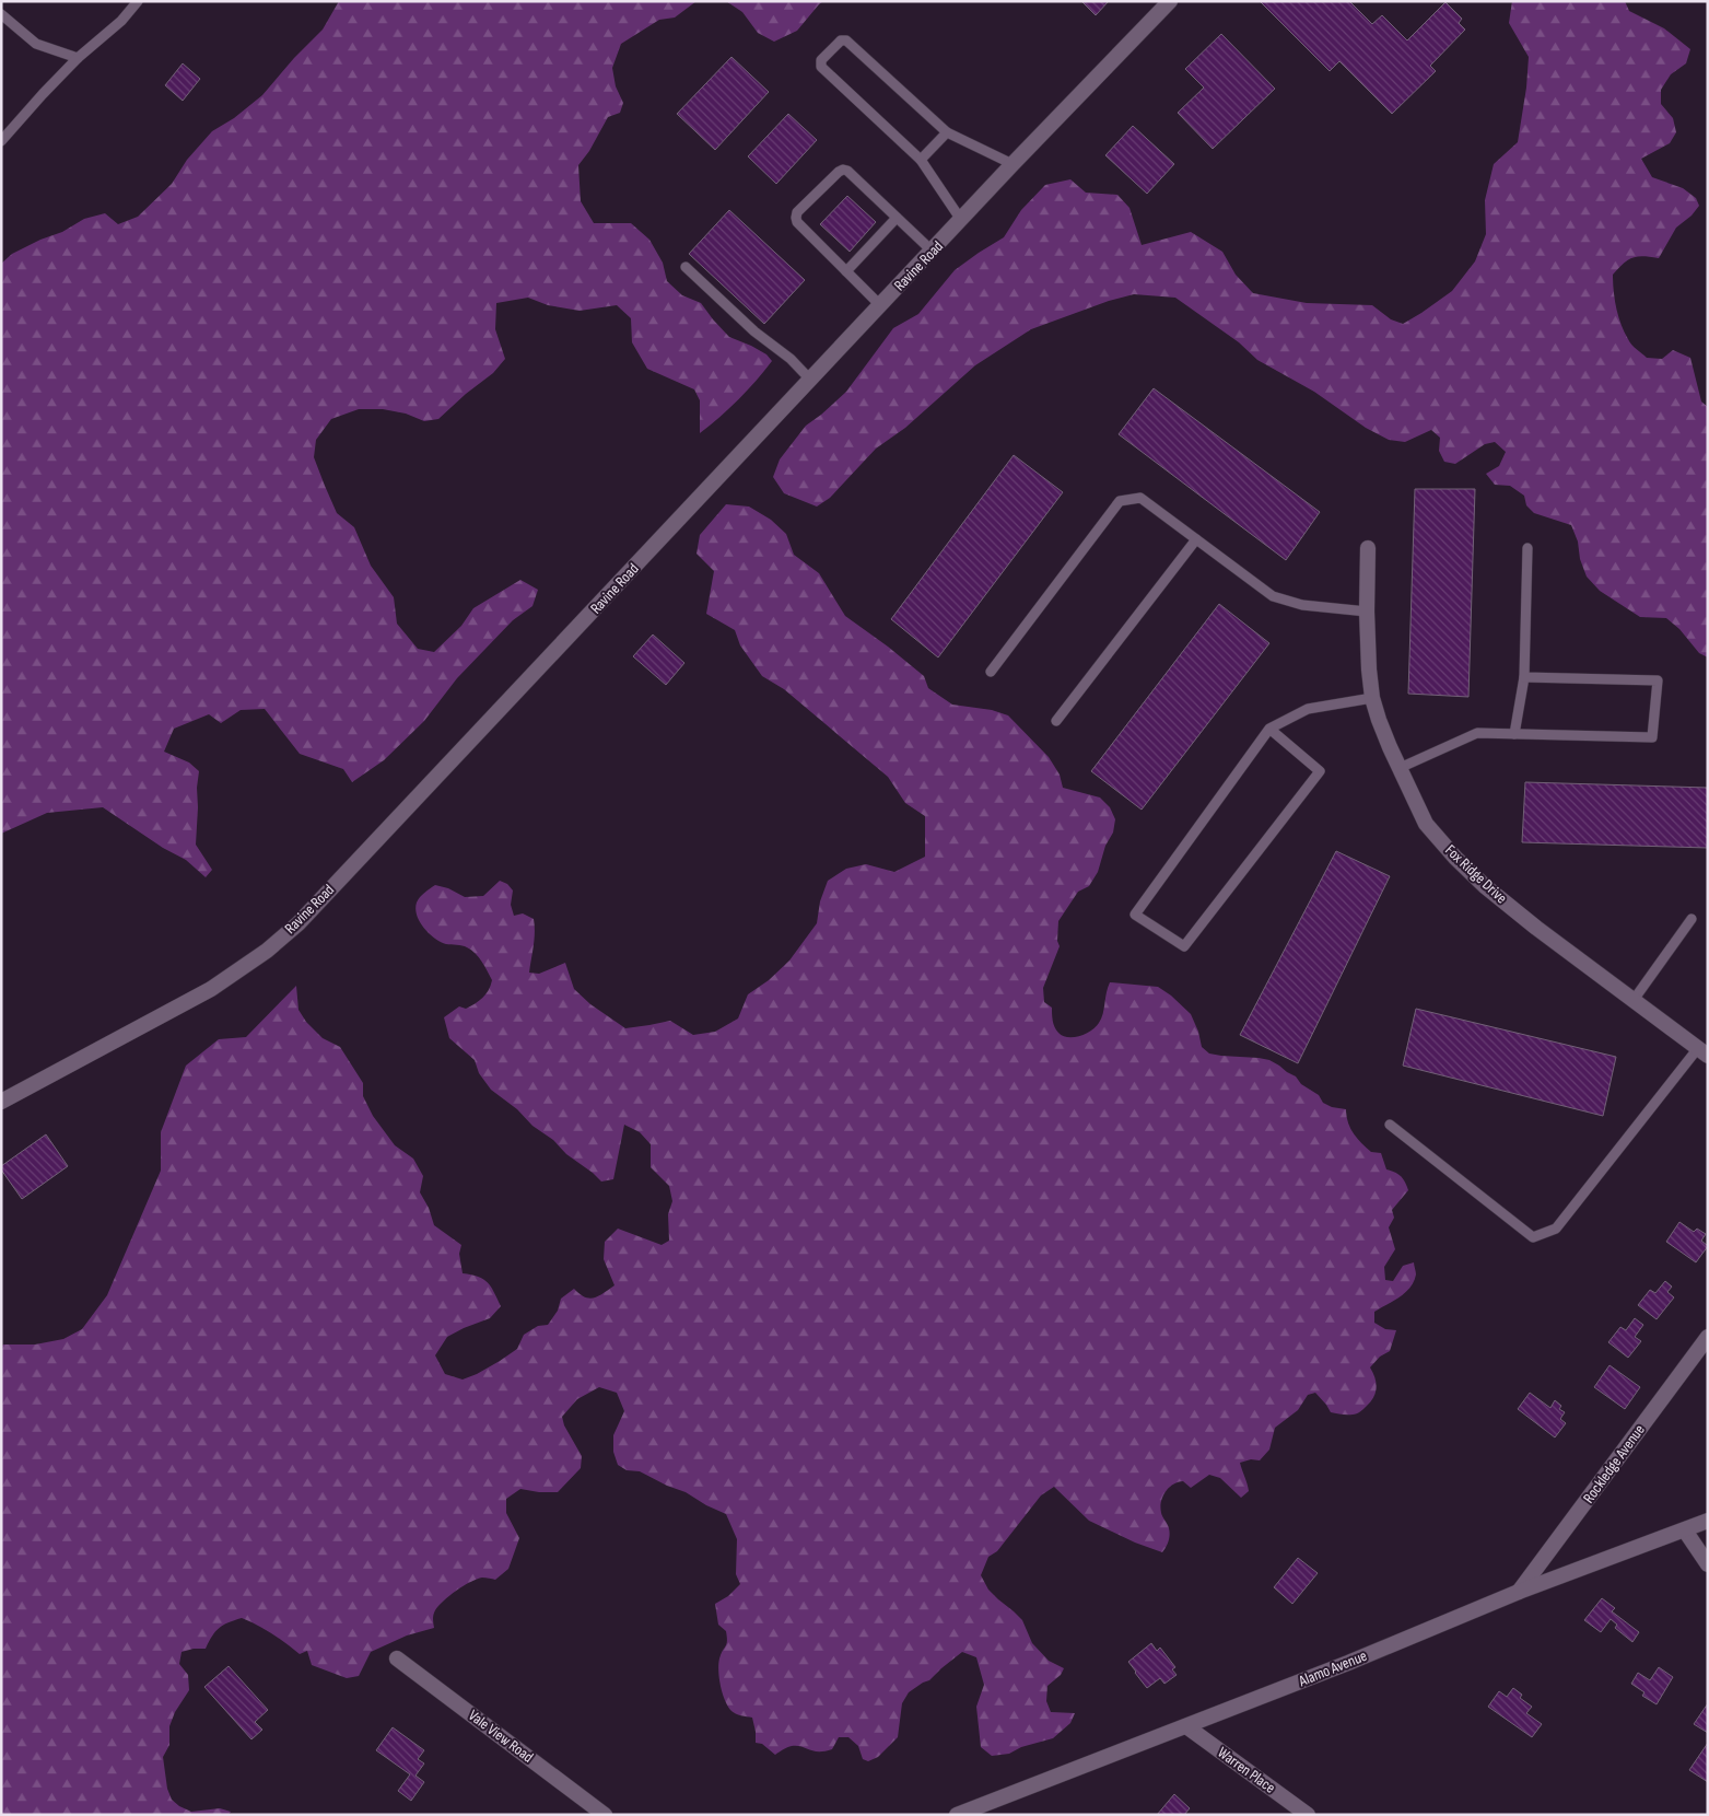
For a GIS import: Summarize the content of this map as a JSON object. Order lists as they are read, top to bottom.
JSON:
{
  "streets": {
    "street": [
      "Ravine Road",
      "Fox Ridge Drive",
      "Rockledge Avenue",
      "Alamo Avenue",
      "Vale View Road",
      "Warren Place"
    ]
  },
  "crossings": [
    ["Rockledge Avenue", "Alamo Avenue"],
    ["Alamo Avenue", "Warren Place"]
  ]
}
